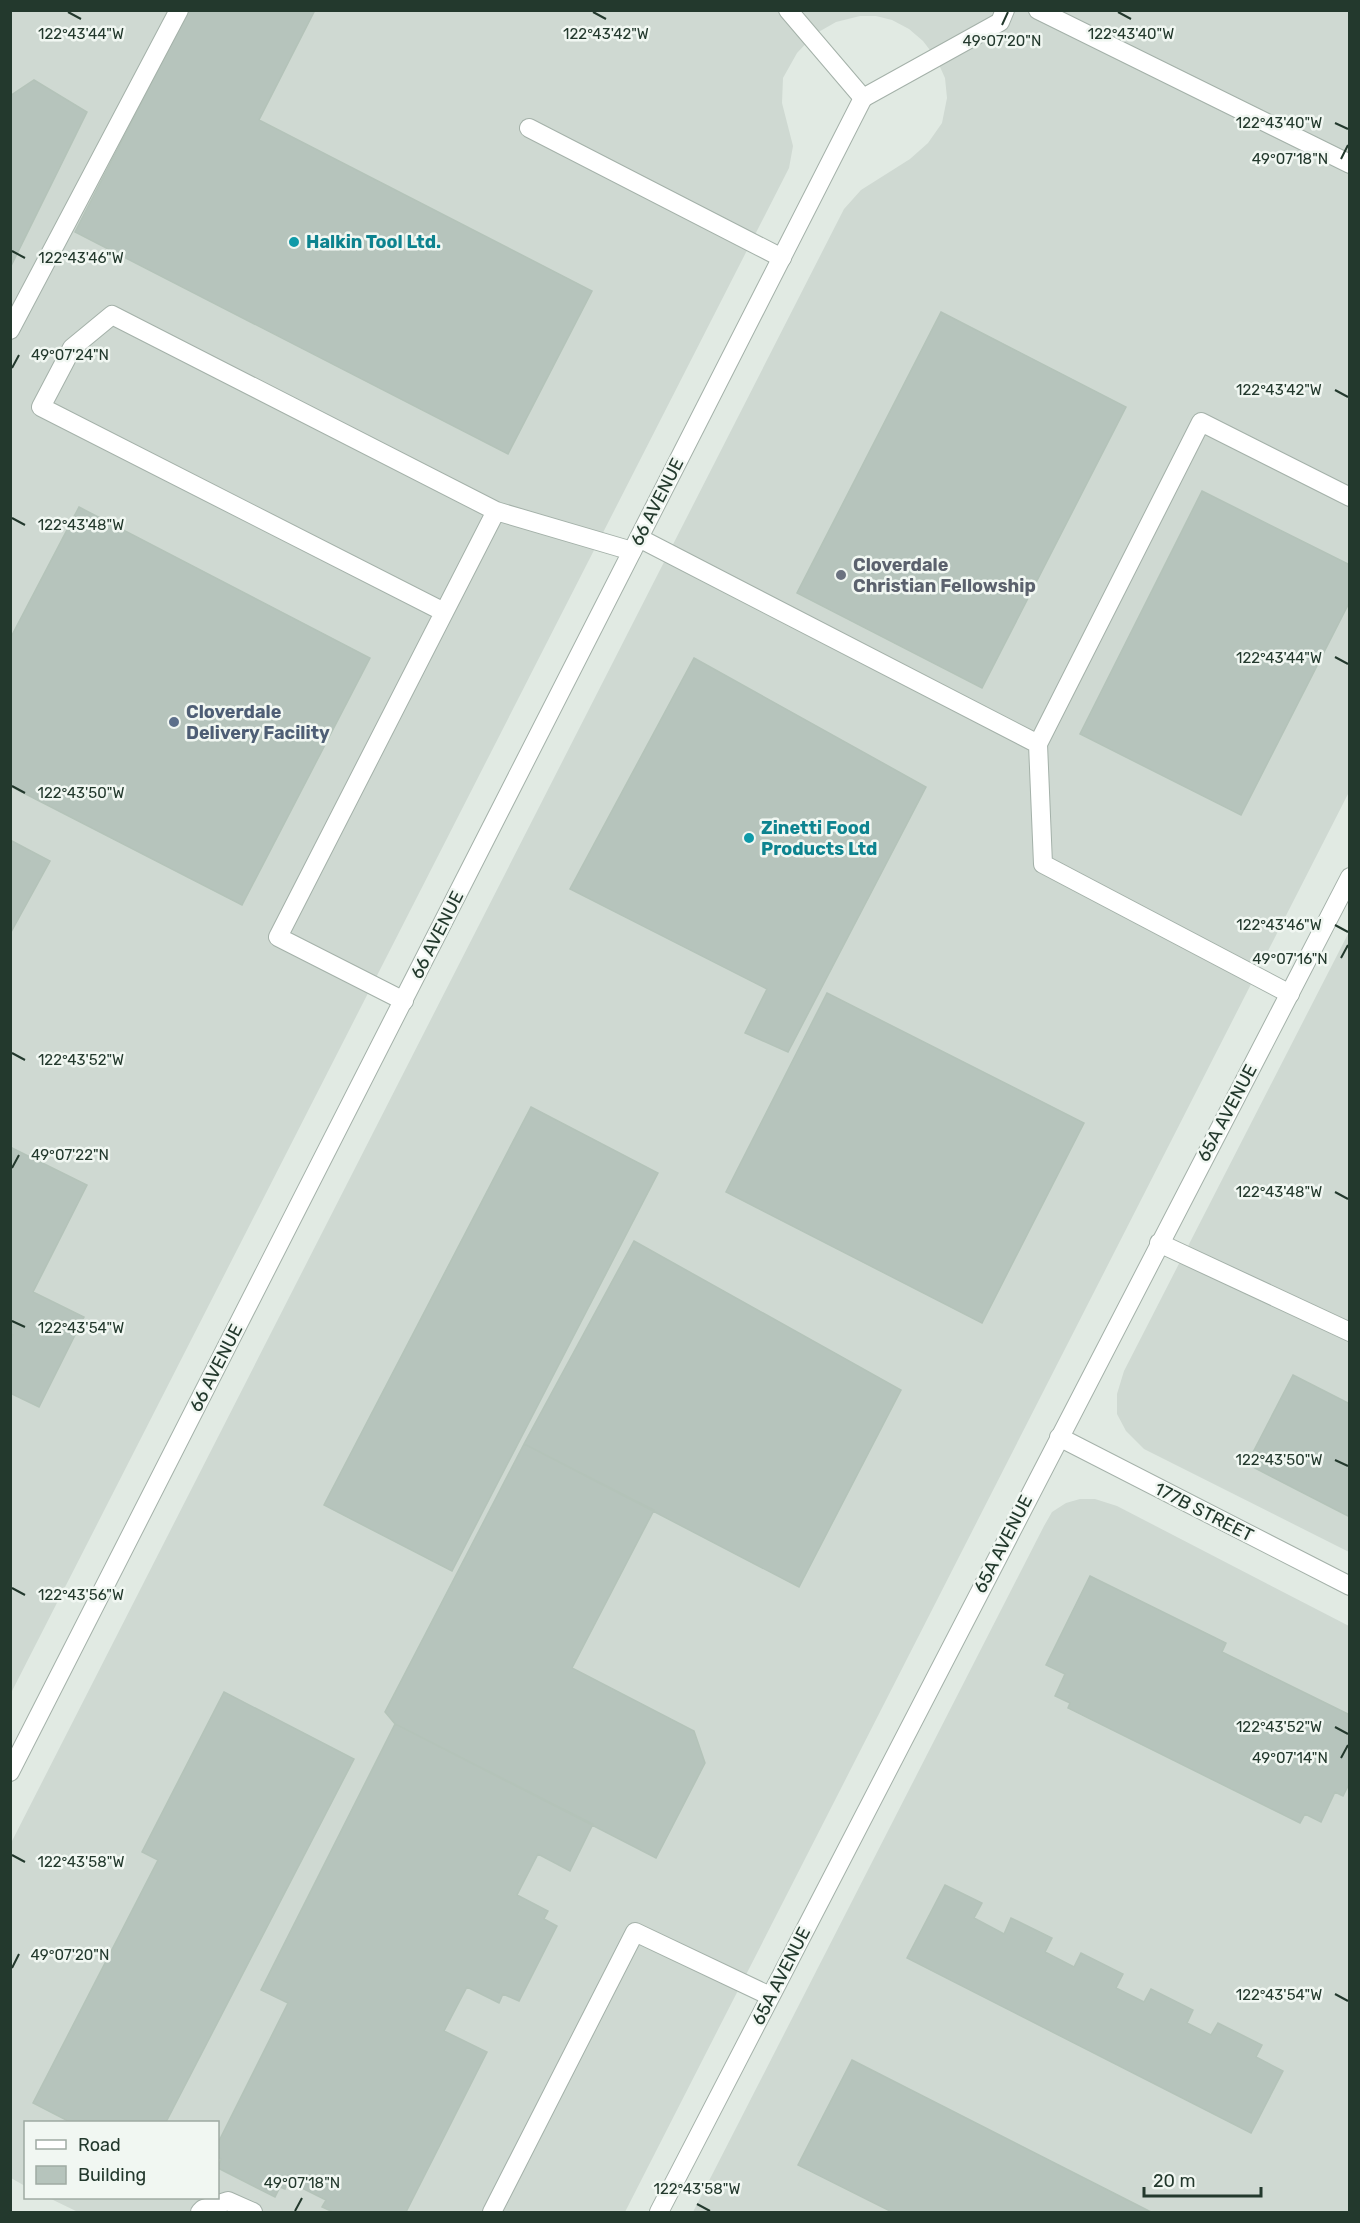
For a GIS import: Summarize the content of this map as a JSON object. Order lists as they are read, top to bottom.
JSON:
{
  "streets": {
    "street": ["66 AVENUE", "65A AVENUE", "177B STREET"]
  },
  "crossings": [
    ["65A AVENUE", "177B STREET"]
  ],
  "places": [
    "Halkin Tool Ltd.",
    "Cloverdale Christian Fellowship",
    "Cloverdale Delivery Facility",
    "Zinetti Food Products Ltd"
  ],
  "legend": ["Road", "Building"],
  "scale_bar": "20 m",
  "coordinates": [
    "122°43'44\"W",
    "122°43'42\"W",
    "122°43'40\"W",
    "49°07'20\"N",
    "49°07'18\"N",
    "122°43'46\"W",
    "49°07'24\"N",
    "122°43'48\"W",
    "122°43'50\"W",
    "49°07'16\"N",
    "122°43'52\"W",
    "49°07'22\"N",
    "122°43'54\"W",
    "122°43'56\"W",
    "49°07'14\"N",
    "122°43'58\"W"
  ]
}
